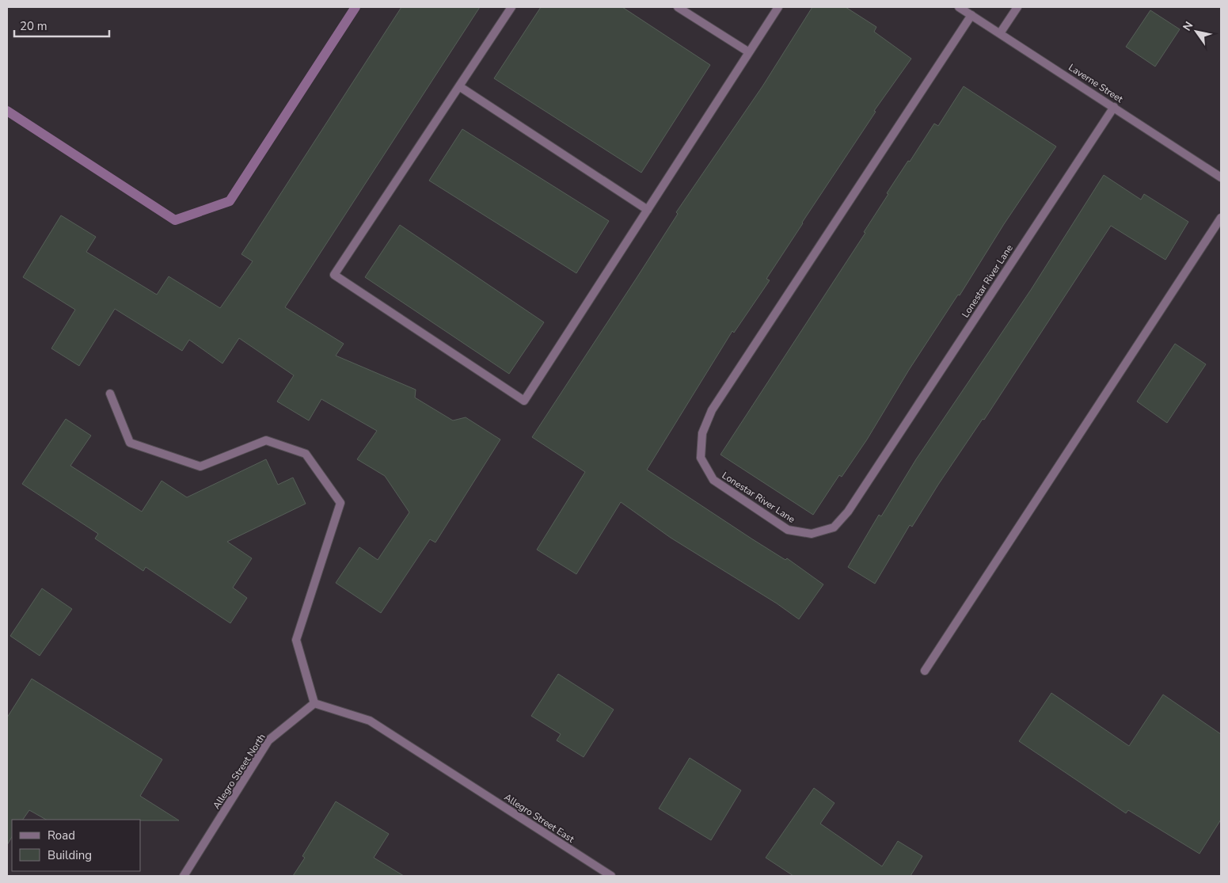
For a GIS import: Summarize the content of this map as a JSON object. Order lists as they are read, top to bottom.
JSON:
{
  "streets": {
    "street": [
      "Laverne Street",
      "Lonestar River Lane",
      "Allegro Street North",
      "Allegro Street East"
    ]
  },
  "crossings": [
    ["Laverne Street", "Lonestar River Lane"],
    ["Allegro Street North", "Allegro Street East"]
  ],
  "legend": ["Road", "Building"],
  "scale_bar": "20 m",
  "north": "top left"
}
